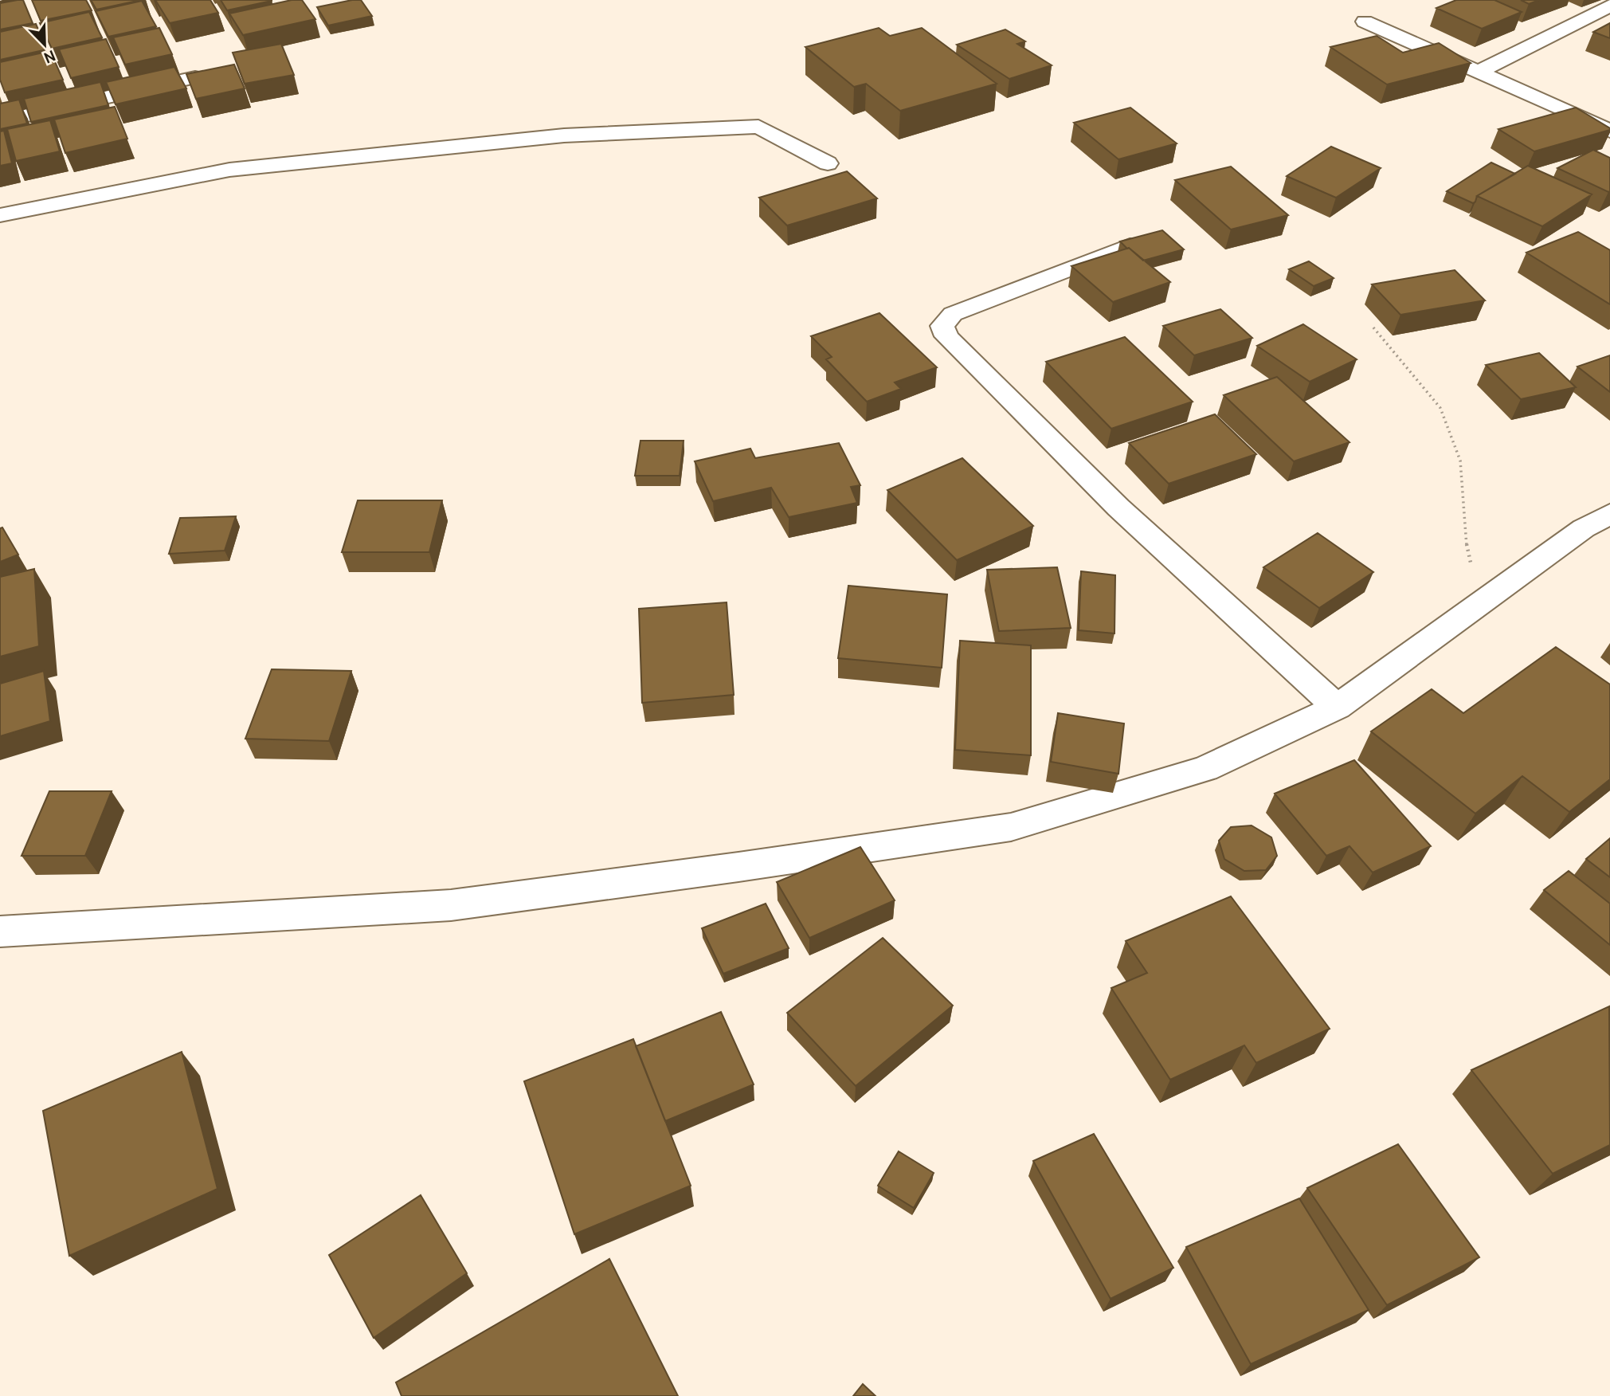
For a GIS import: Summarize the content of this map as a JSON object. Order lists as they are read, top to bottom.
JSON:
{
  "north": "bottom right"
}
